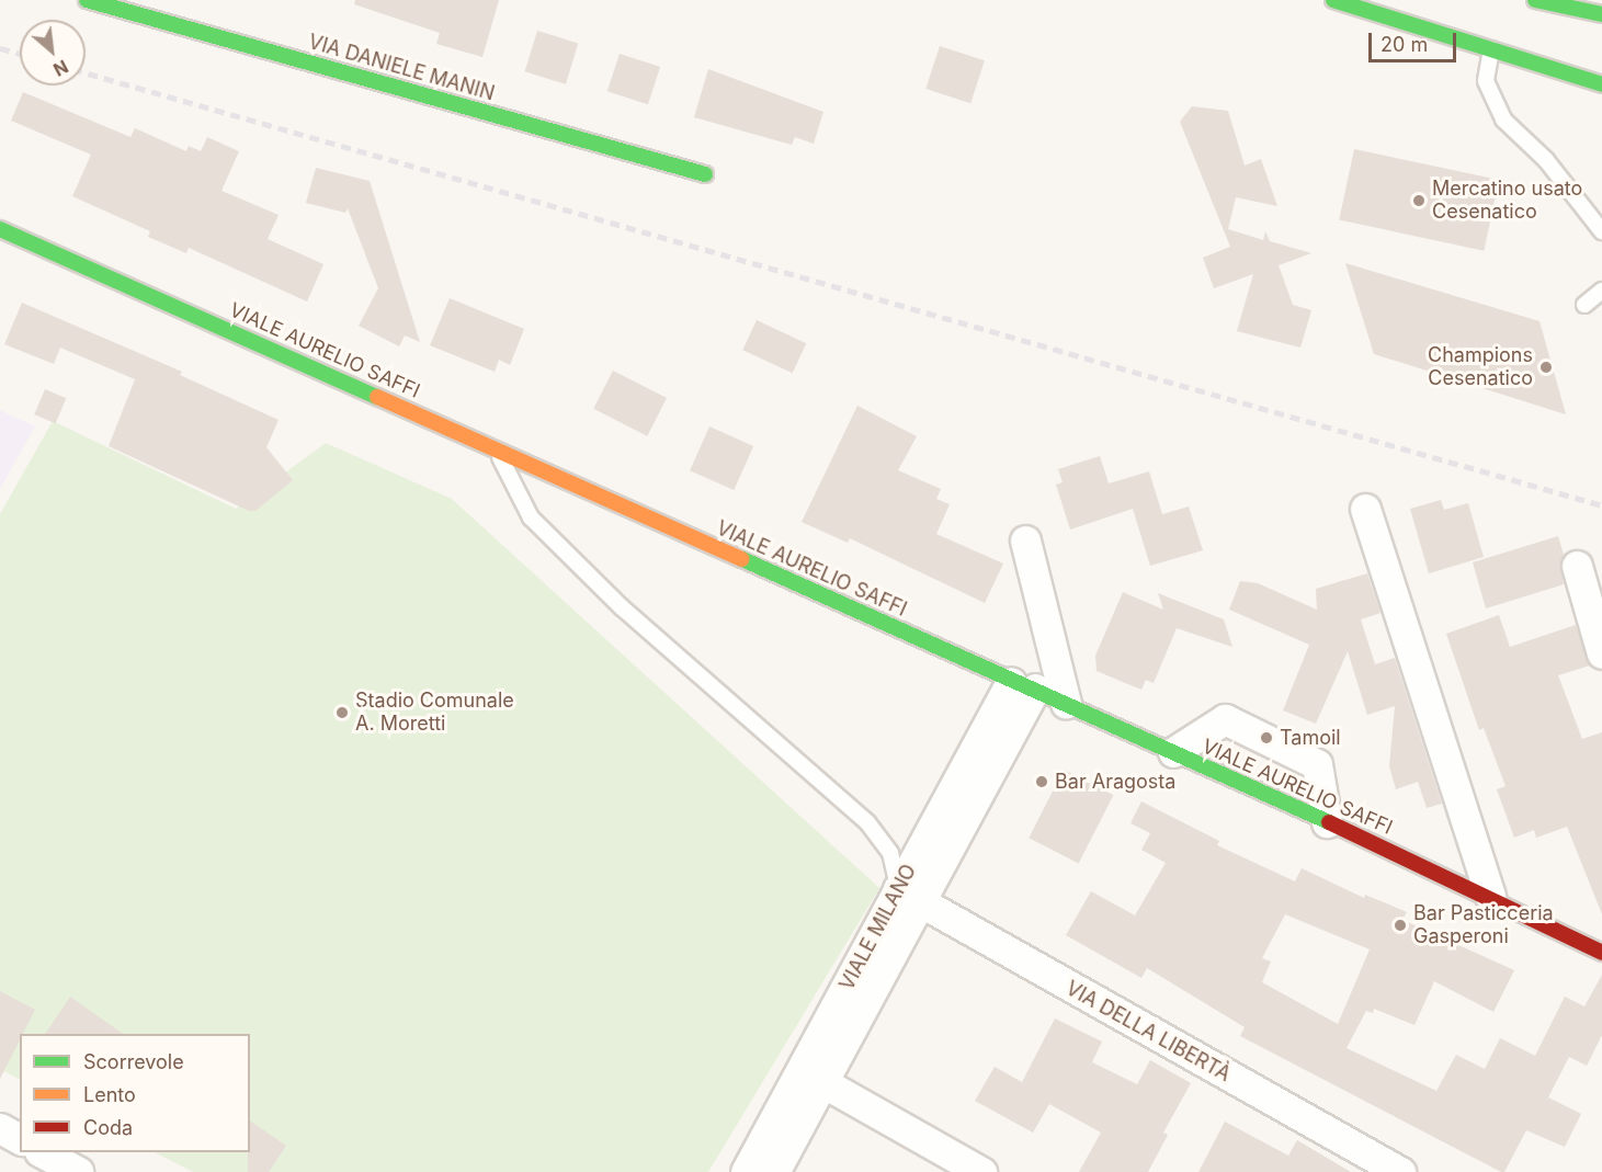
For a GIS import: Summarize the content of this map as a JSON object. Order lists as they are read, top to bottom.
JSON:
{
  "streets": {
    "street": [
      "VIA DANIELE MANIN",
      "VIALE AURELIO SAFFI",
      "VIALE MILANO",
      "VIA DELLA LIBERTÀ"
    ]
  },
  "crossings": [
    ["VIALE AURELIO SAFFI", "VIALE MILANO"],
    ["VIALE MILANO", "VIA DELLA LIBERTÀ"]
  ],
  "places": [
    "Mercatino usato Cesenatico",
    "Champions Cesenatico",
    "Stadio Comunale A. Moretti",
    "Tamoil",
    "Bar Aragosta",
    "Bar Pasticceria Gasperoni"
  ],
  "legend": ["Scorrevole", "Lento", "Coda"],
  "scale_bar": "20 m",
  "north": "bottom right"
}
